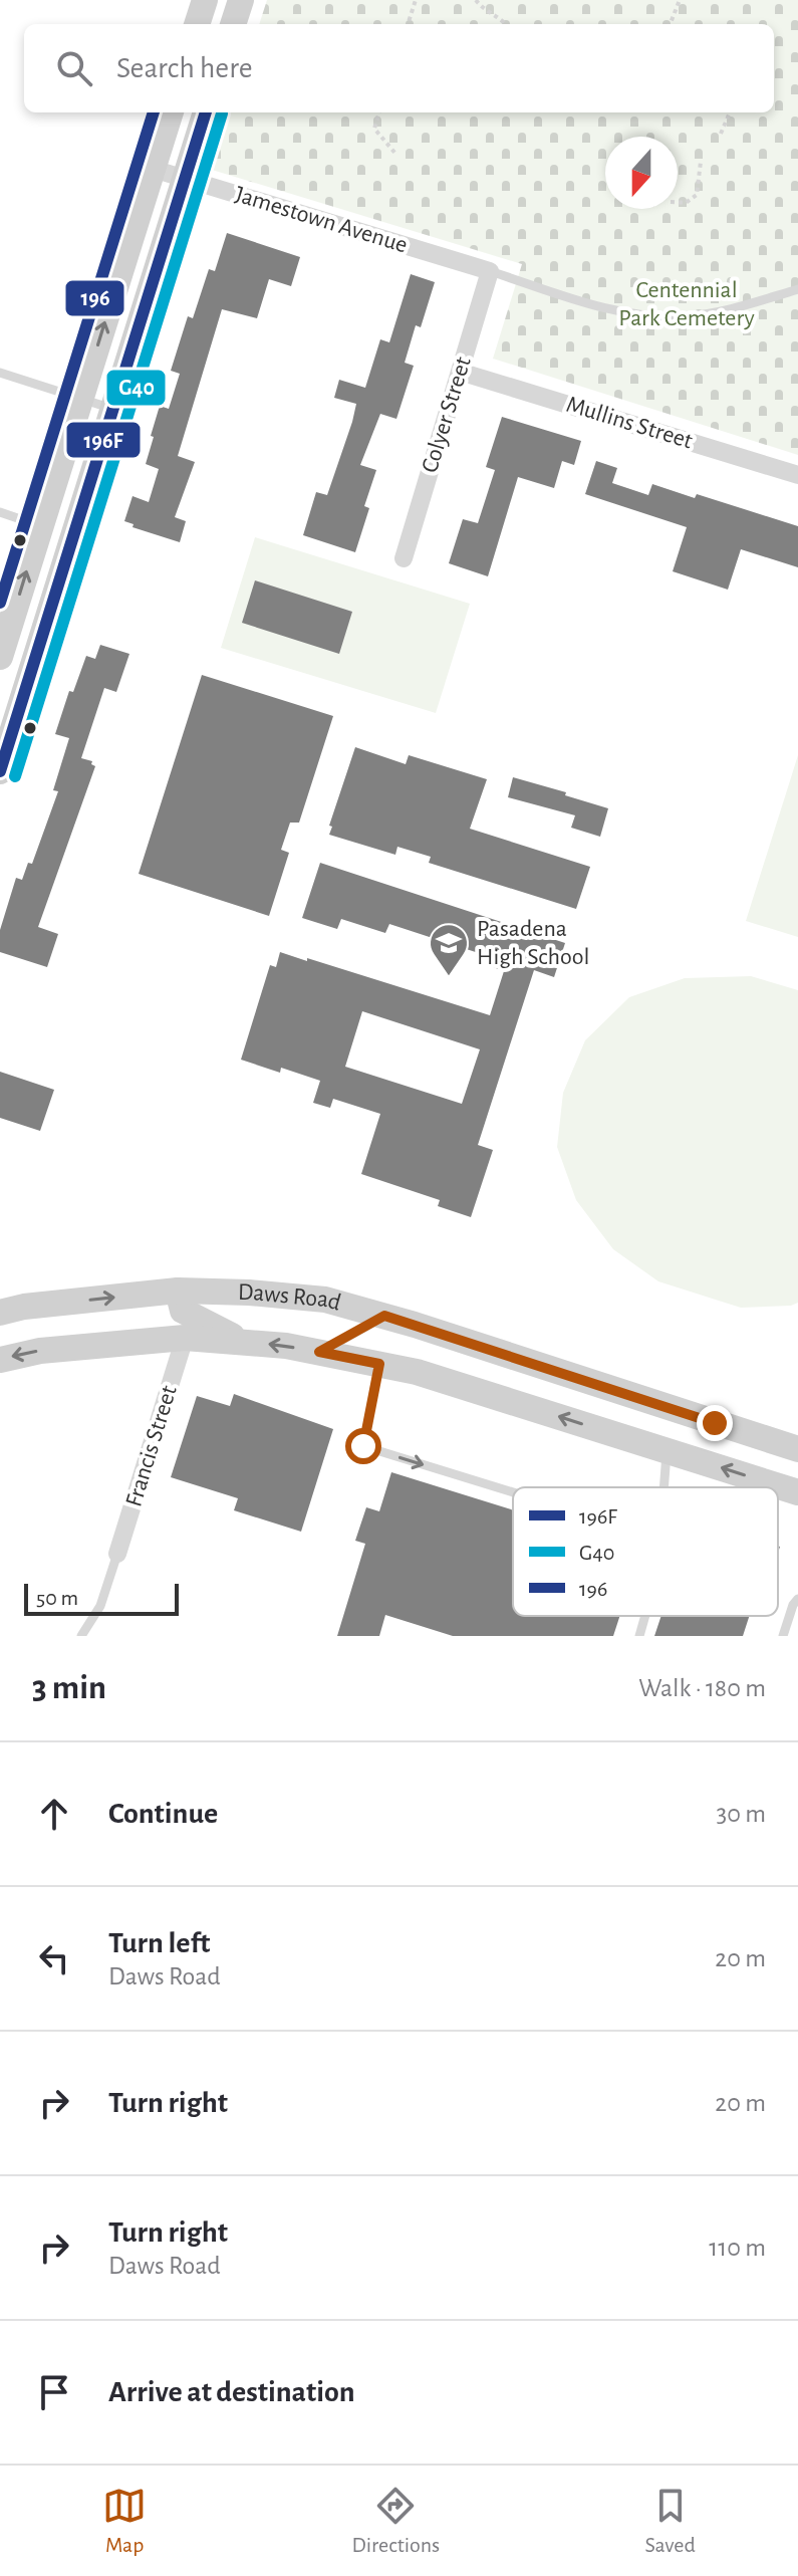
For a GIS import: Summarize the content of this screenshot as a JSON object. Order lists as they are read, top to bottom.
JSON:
{
  "streets": {
    "main road": ["Daws Road"],
    "street": [
      "Jamestown Avenue",
      "Colyer Street",
      "Mullins Street",
      "Francis Street"
    ]
  },
  "crossings": [
    ["Jamestown Avenue", "Colyer Street"],
    ["Colyer Street", "Mullins Street"],
    ["Daws Road", "Francis Street"]
  ],
  "parks": ["Centennial Park Cemetery"],
  "places": {
    "school or university": ["Pasadena High School"]
  },
  "lines": ["transit line 196F", "transit line 196", "transit line G40"],
  "legend": ["196F", "G40", "196"],
  "scale_bar": "50 m",
  "north": "bottom",
  "page": {
    "search": "Search here",
    "scale": "50 m",
    "heading": ["3 min", "Walk · 180 m"],
    "list": [
      ["Continue", "30 m"],
      ["Turn left", "Daws Road", "20 m"],
      ["Turn right", "20 m"],
      ["Turn right", "Daws Road", "110 m"],
      "Arrive at destination"
    ],
    "nav": ["Map", "Directions", "Saved"]
  }
}
